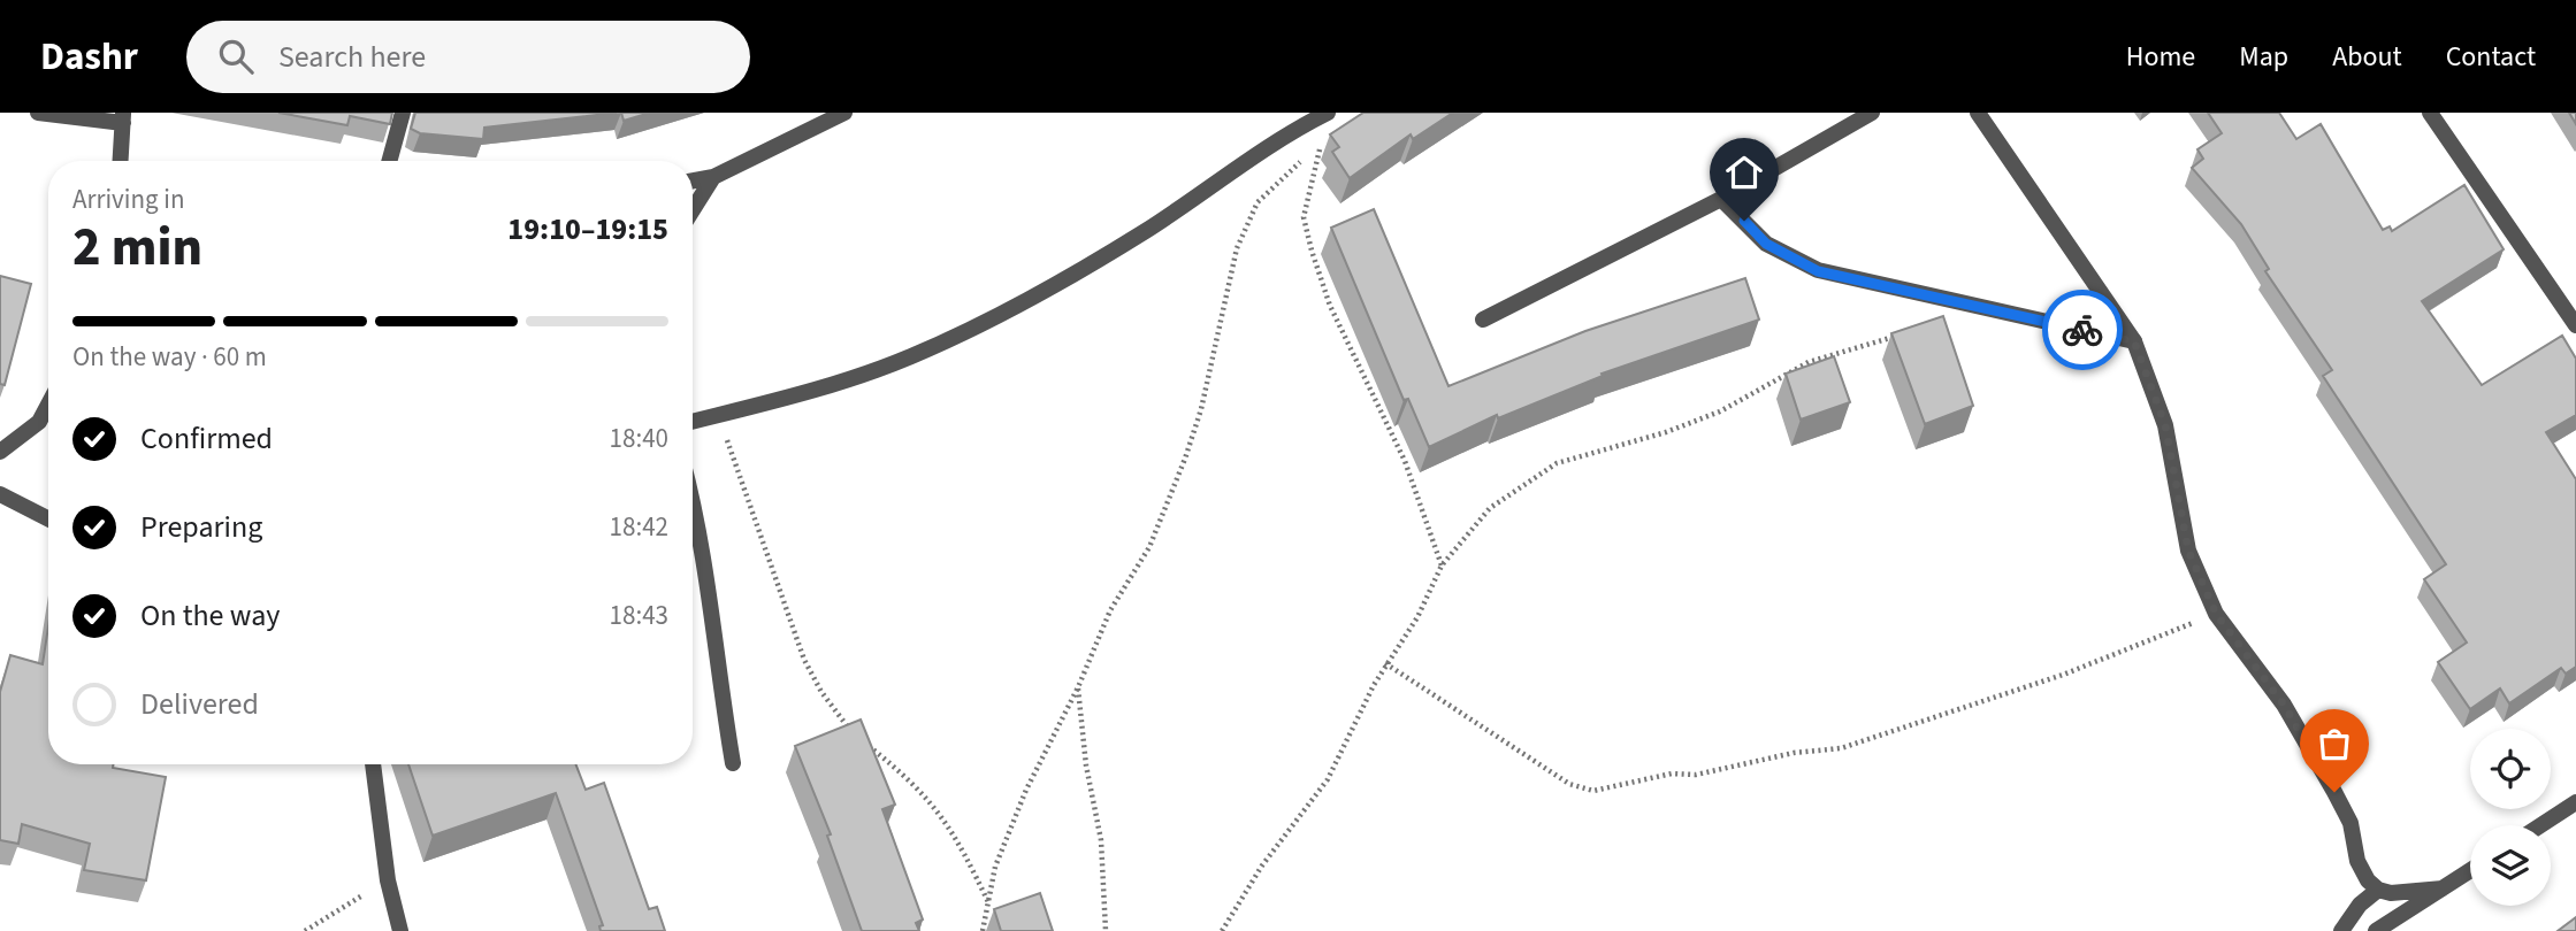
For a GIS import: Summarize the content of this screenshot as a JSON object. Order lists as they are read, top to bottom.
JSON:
{
  "page": {
    "header": "Dashr",
    "search": "Search here",
    "nav": [
      "Home",
      "Map",
      "About",
      "Contact"
    ],
    "heading": ["2 min", "Arriving in", "19:10–19:15"],
    "bar": "On the way · 60 m",
    "list": [
      ["Confirmed", "18:40"],
      ["Preparing", "18:42"],
      ["On the way", "18:43"],
      "Delivered"
    ]
  }
}
